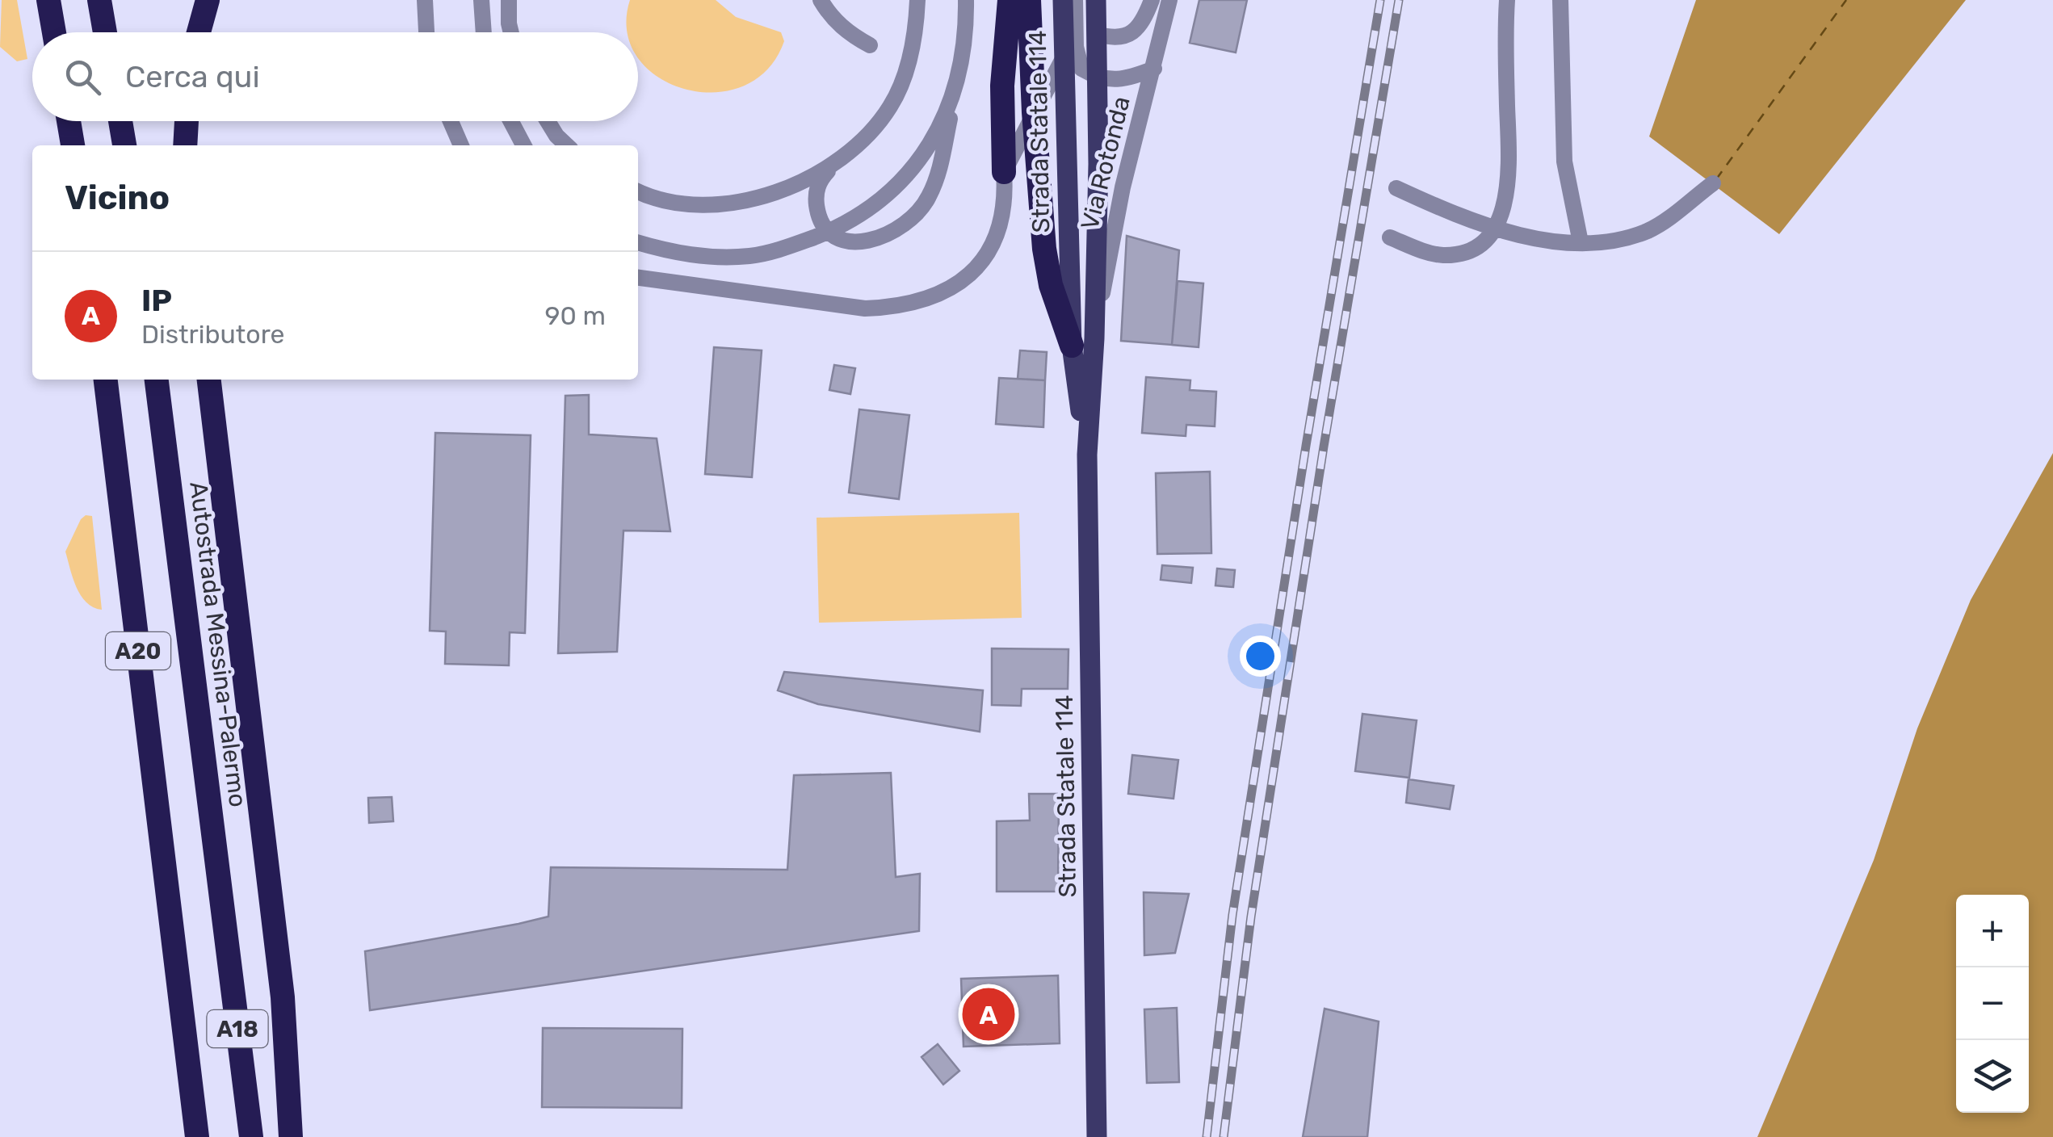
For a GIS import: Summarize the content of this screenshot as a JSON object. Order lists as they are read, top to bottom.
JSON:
{
  "streets": {
    "highway": ["Autostrada Messina-Palermo", "A20", "A18"],
    "main road": ["Strada Statale 114"],
    "street": ["Via Rotonda"]
  },
  "crossings": [
    ["Strada Statale 114", "Via Rotonda"],
    ["Autostrada Messina-Palermo", "A18"],
    ["A20", "A18"]
  ],
  "page": {
    "search": "Cerca qui",
    "heading": "Vicino",
    "list": [
      {
        "mark": "A",
        "name": "IP",
        "note": "Distributore",
        "value": "90 m"
      }
    ],
    "map_buttons": ["+", "−"],
    "pins": "A"
  }
}
